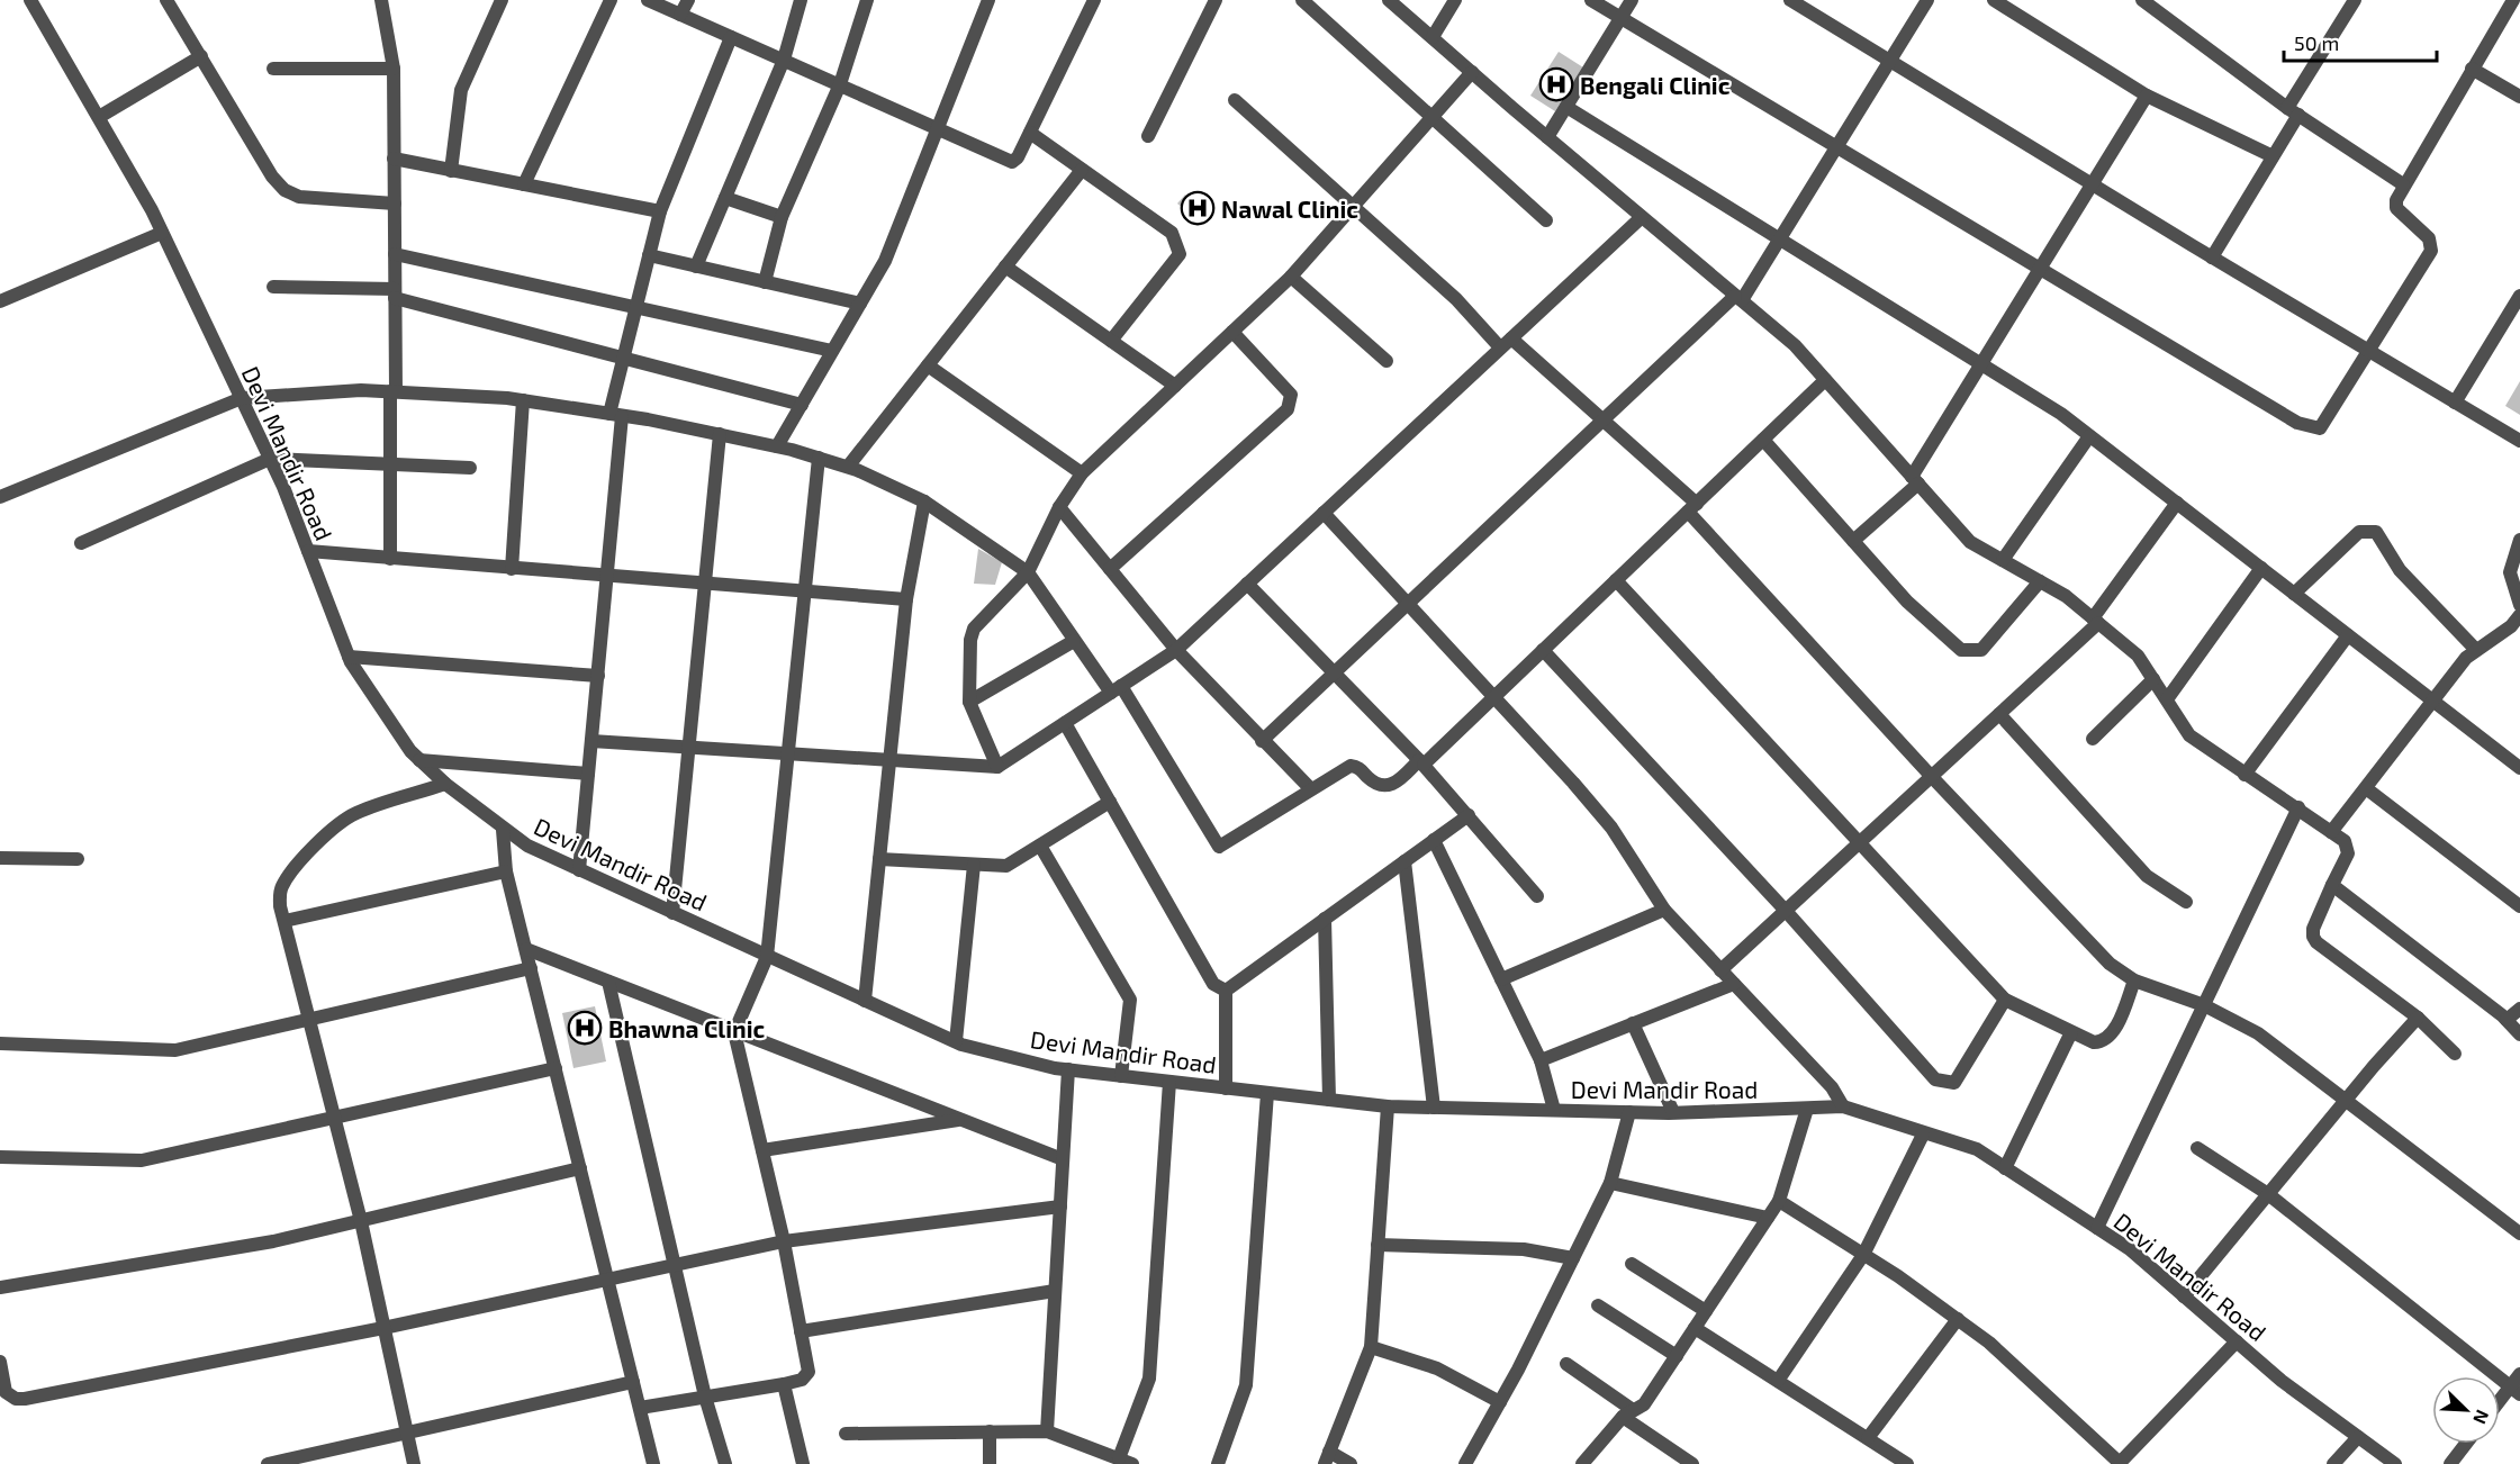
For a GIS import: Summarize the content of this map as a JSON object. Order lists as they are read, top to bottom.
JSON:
{
  "streets": {
    "street": ["Devi Mandir Road"]
  },
  "places": {
    "hospital": ["Bengali Clinic", "Nawal Clinic", "Bhawna Clinic"]
  },
  "scale_bar": "50 m",
  "north": "bottom right"
}
